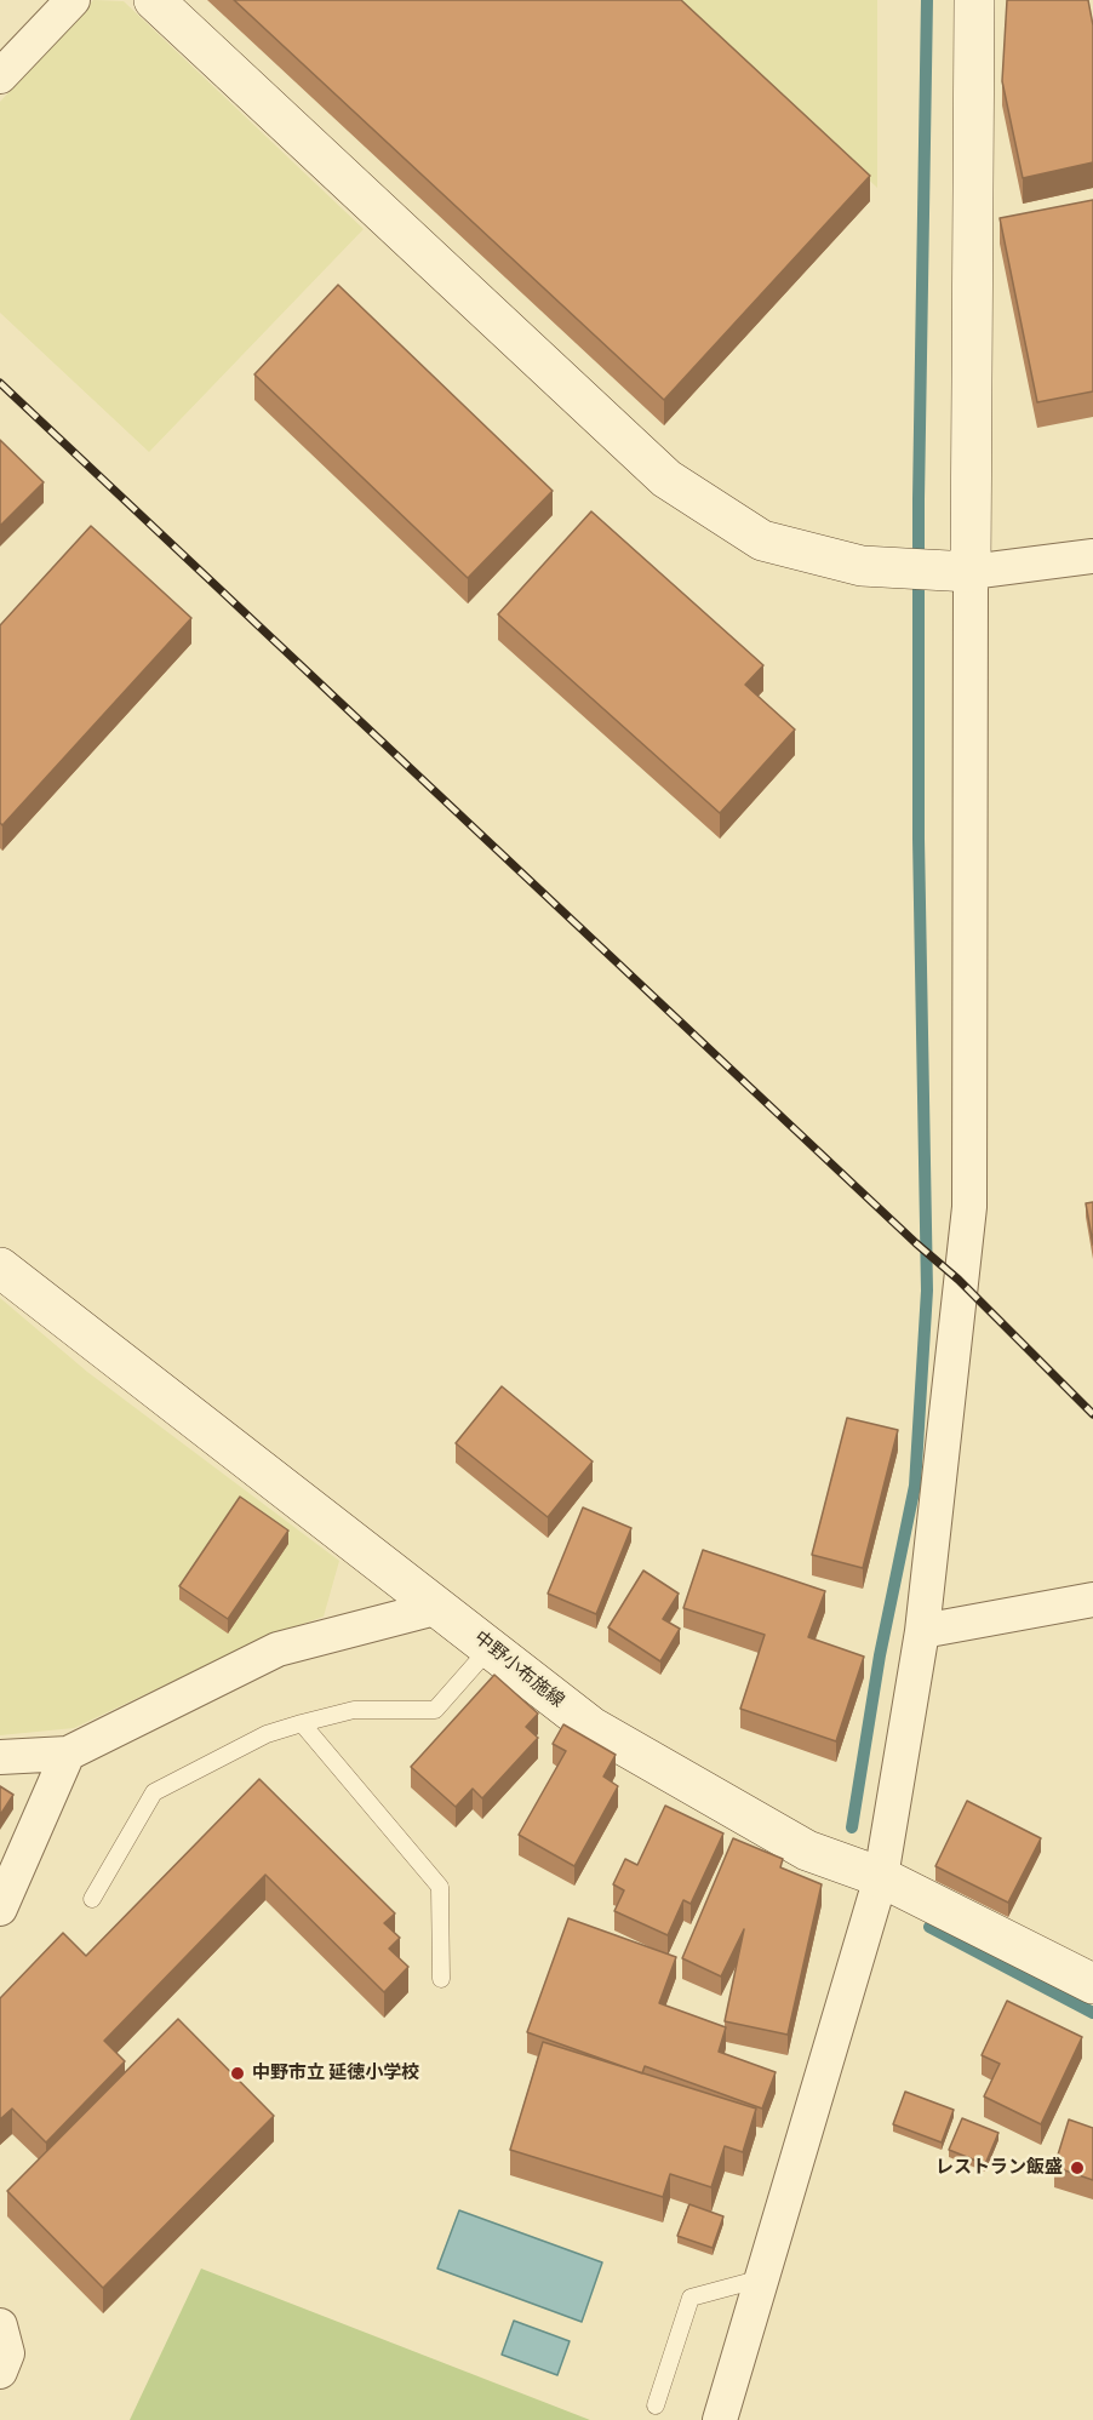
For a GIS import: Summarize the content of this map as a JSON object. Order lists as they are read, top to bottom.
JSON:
{
  "streets": {
    "street": ["中野小布施線"]
  },
  "places": ["中野市立 延徳小学校", "レストラン飯盛"]
}
